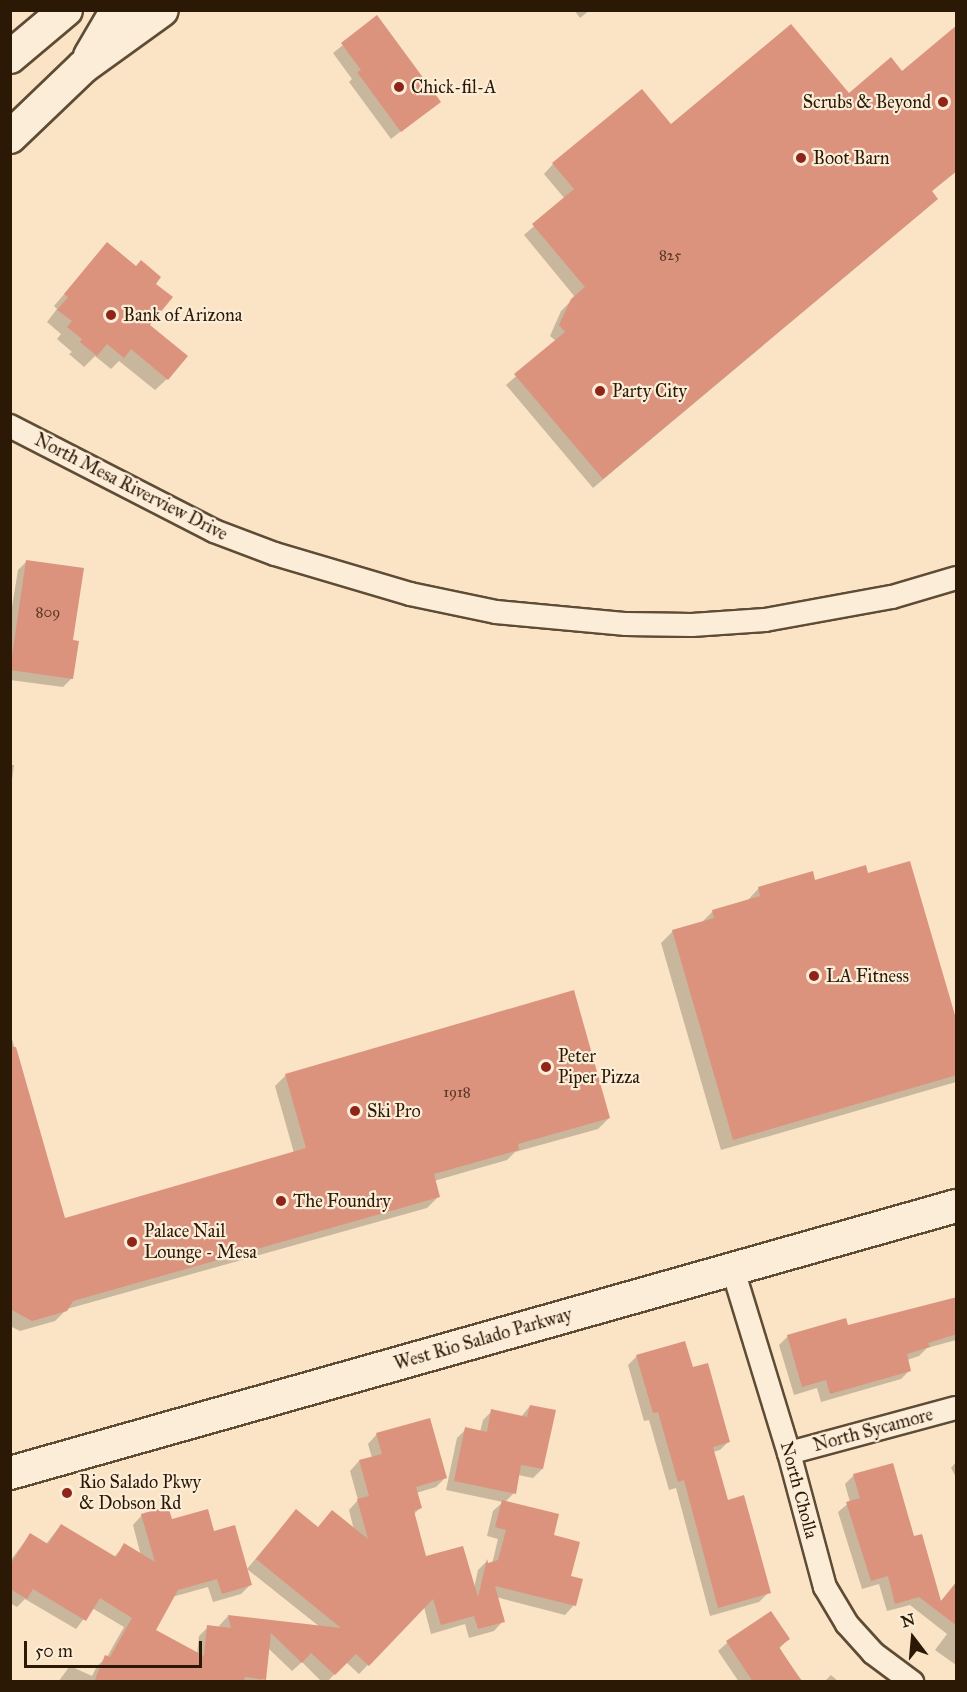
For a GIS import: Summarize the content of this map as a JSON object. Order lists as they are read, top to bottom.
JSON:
{
  "streets": {
    "main road": ["West Rio Salado Parkway"],
    "street": ["North Mesa Riverview Drive", "North Sycamore", "North Cholla"]
  },
  "crossings": [
    ["West Rio Salado Parkway", "North Cholla"],
    ["North Sycamore", "North Cholla"]
  ],
  "places": [
    "Chick-fil-A",
    "Scrubs & Beyond",
    "Boot Barn",
    "Bank of Arizona",
    "Party City",
    "LA Fitness",
    "Peter Piper Pizza",
    "Ski Pro",
    "The Foundry",
    "Palace Nail Lounge - Mesa",
    "Rio Salado Pkwy & Dobson Rd"
  ],
  "house_numbers": ["825", "809", "1918"],
  "scale_bar": "50 m",
  "north": "top"
}
